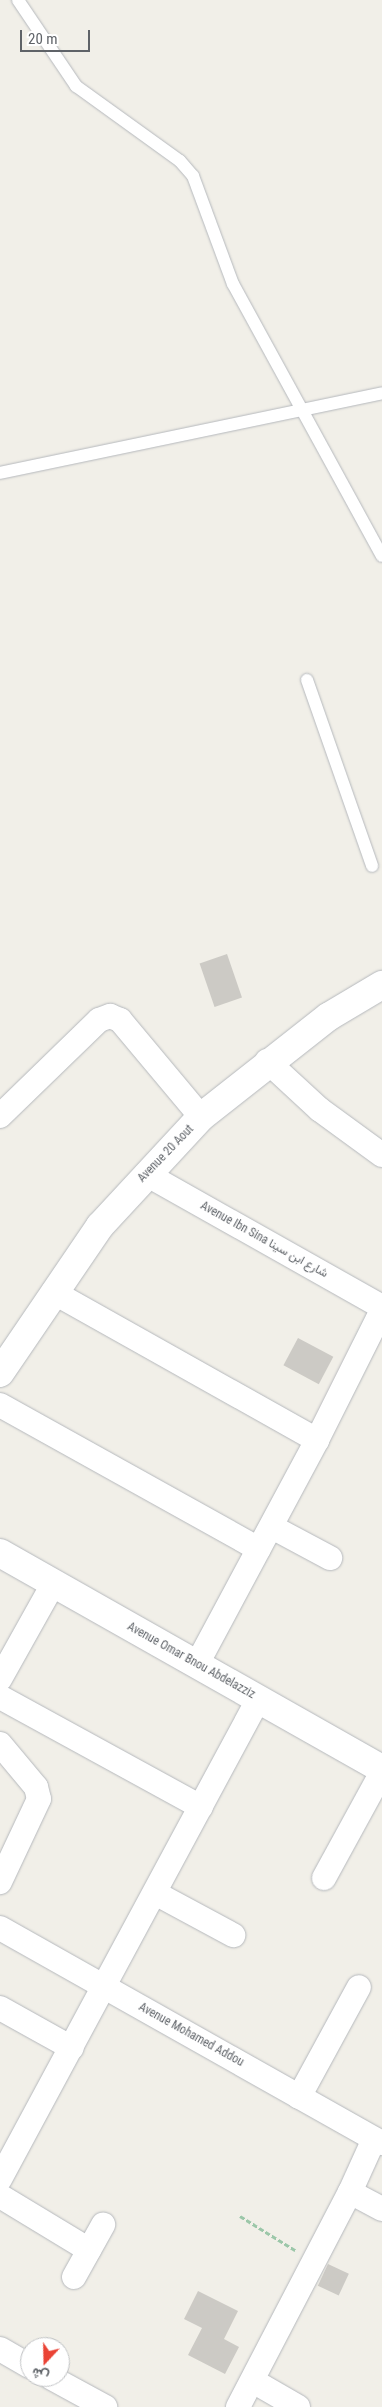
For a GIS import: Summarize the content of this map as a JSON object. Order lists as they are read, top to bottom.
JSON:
{
  "streets": {
    "street": [
      "Avenue 20 Aout",
      "Avenue Ibn Sina شارع ابن سينا",
      "Avenue Omar Bnou Abdelazziz",
      "Avenue Mohamed Addou"
    ]
  },
  "crossings": [
    ["Avenue 20 Aout", "Avenue Ibn Sina شارع ابن سينا"]
  ],
  "scale_bar": "20 m",
  "north": "bottom"
}
